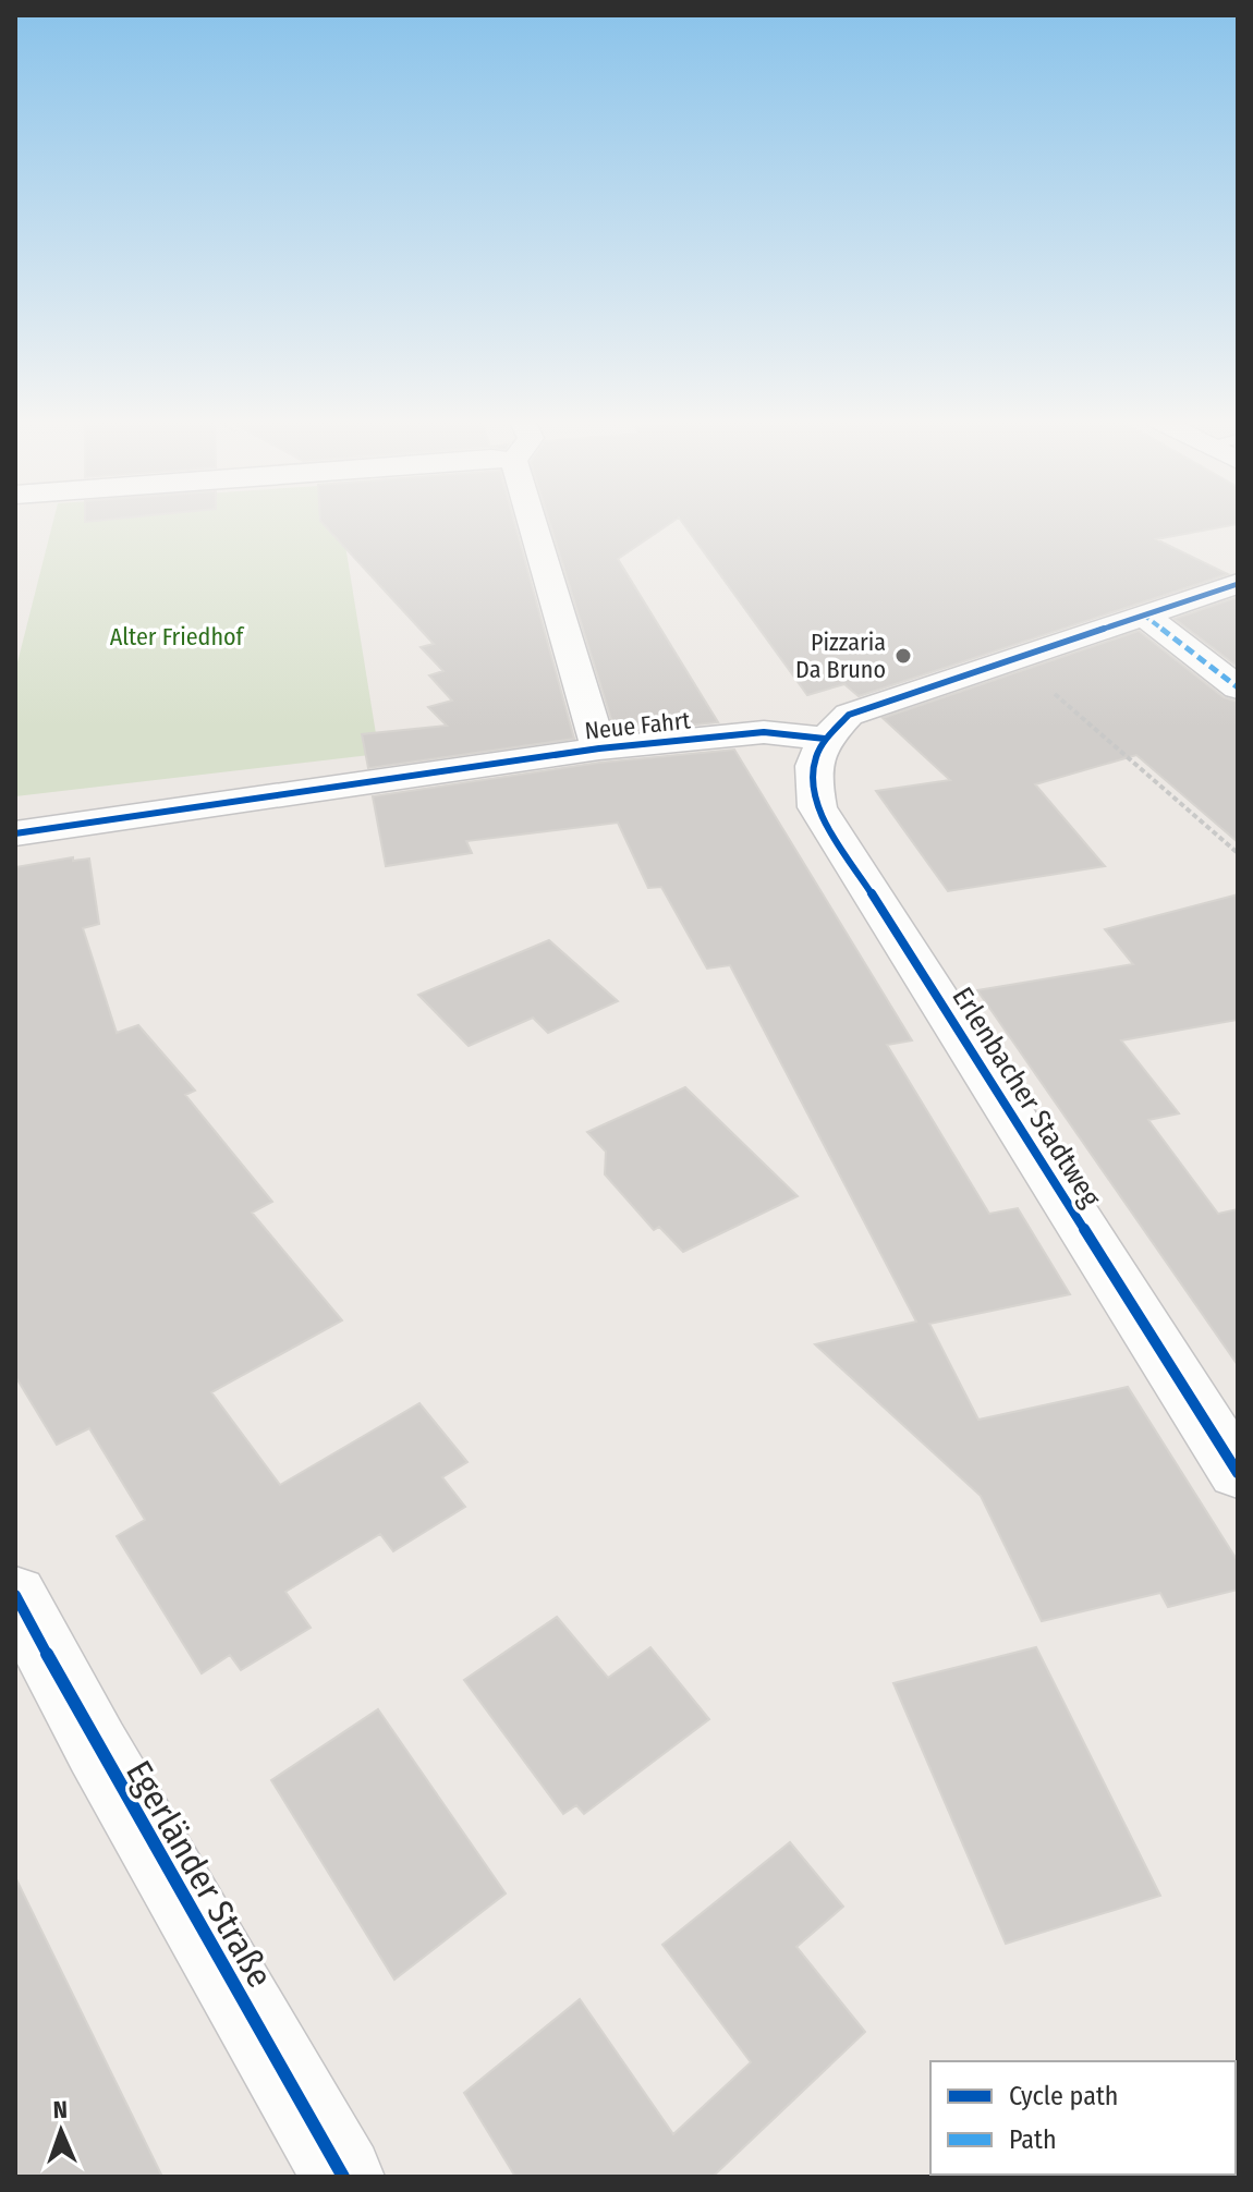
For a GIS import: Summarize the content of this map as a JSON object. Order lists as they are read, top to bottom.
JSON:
{
  "streets": {
    "street": ["Neue Fahrt", "Erlenbacher Stadtweg", "Egerländer Straße"]
  },
  "crossings": [
    ["Neue Fahrt", "Erlenbacher Stadtweg"]
  ],
  "parks": ["Alter Friedhof"],
  "places": ["Pizzaria Da Bruno"],
  "legend": ["Cycle path", "Path"],
  "north": "top"
}
